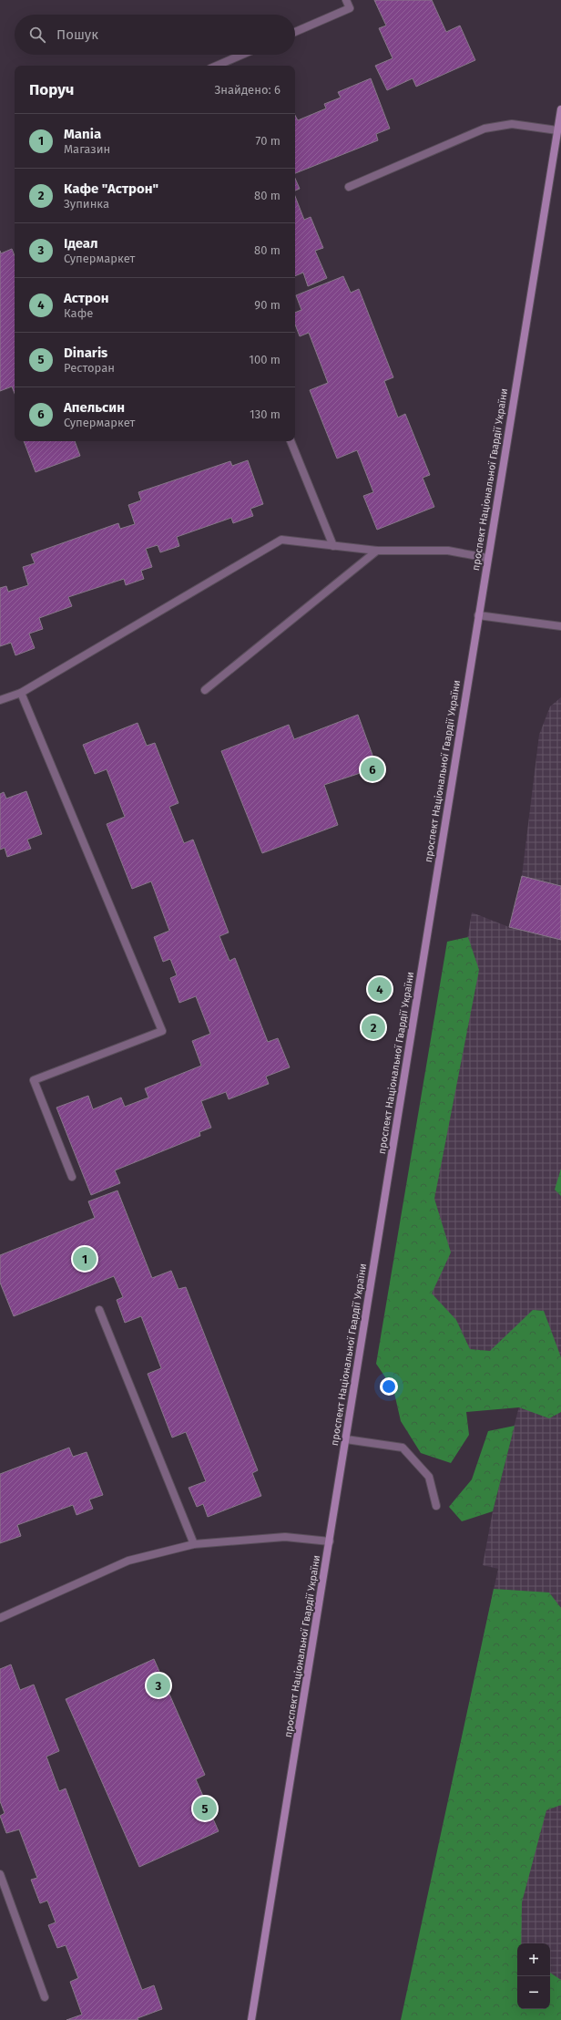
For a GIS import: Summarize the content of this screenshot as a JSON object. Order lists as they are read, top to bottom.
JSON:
{
  "streets": {
    "street": ["проспект Національної Гвардії України"]
  },
  "page": {
    "search": "Пошук",
    "heading": ["Поруч", "Знайдено: 6"],
    "list": [
      {
        "mark": "1",
        "name": "Mania",
        "note": "Магазин",
        "value": "70 m"
      },
      {
        "mark": "2",
        "name": "Кафе \"Астрон\"",
        "note": "Зупинка",
        "value": "80 m"
      },
      {
        "mark": "3",
        "name": "Ідеал",
        "note": "Супермаркет",
        "value": "80 m"
      },
      {
        "mark": "4",
        "name": "Астрон",
        "note": "Кафе",
        "value": "90 m"
      },
      {
        "mark": "5",
        "name": "Dinaris",
        "note": "Ресторан",
        "value": "100 m"
      },
      {
        "mark": "6",
        "name": "Апельсин",
        "note": "Супермаркет",
        "value": "130 m"
      }
    ],
    "pins": [
      "6",
      "4",
      "2",
      "1",
      "3",
      "5"
    ],
    "map_buttons": ["+", "−"]
  }
}
